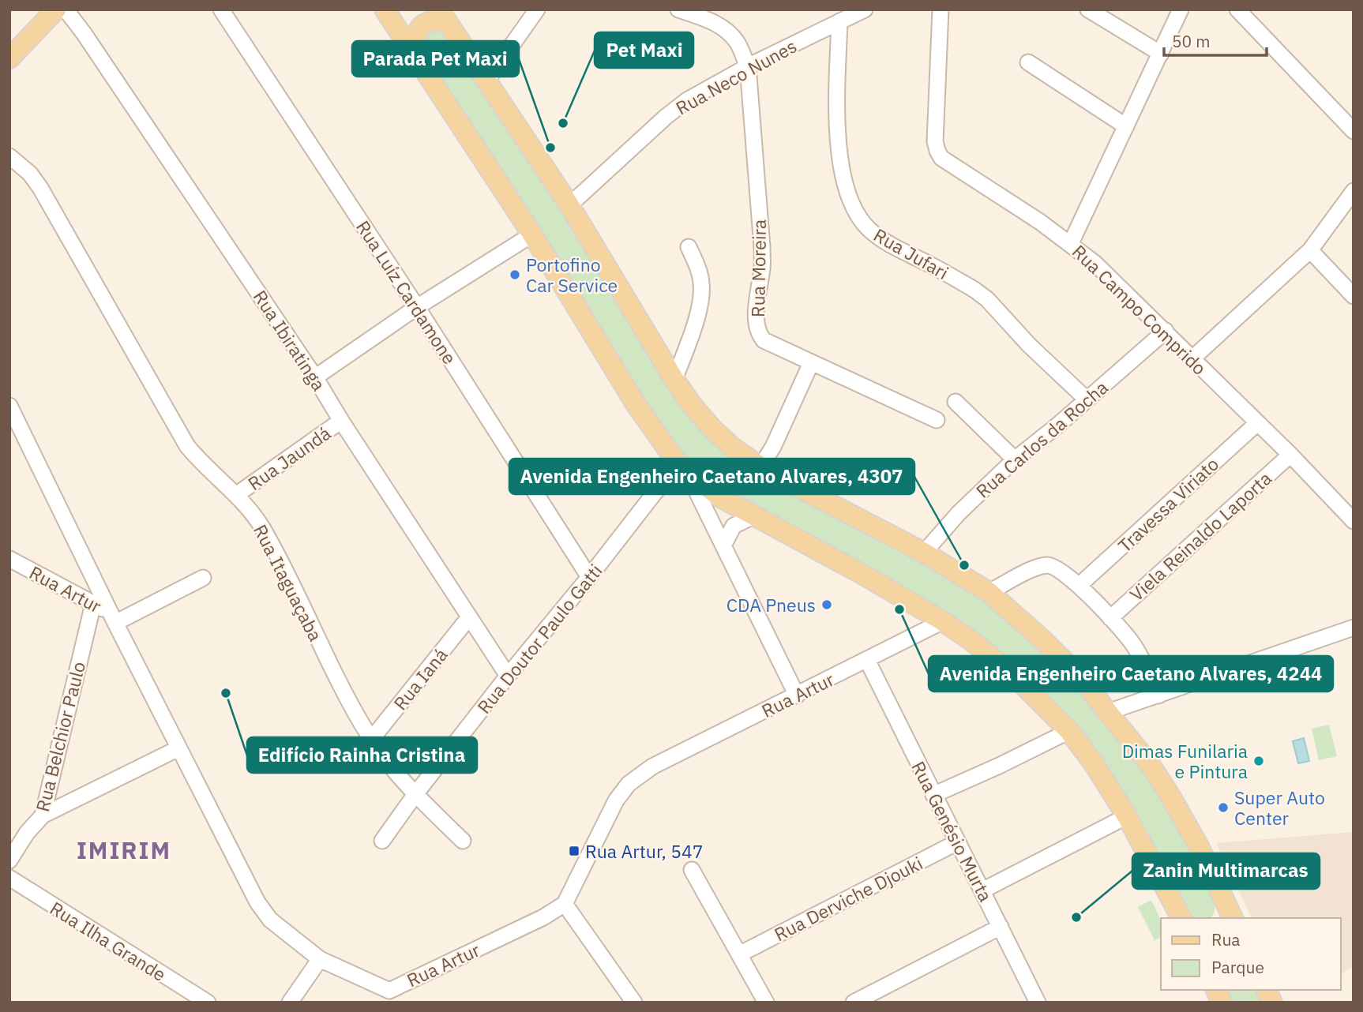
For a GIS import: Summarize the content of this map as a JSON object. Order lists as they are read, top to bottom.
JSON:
{
  "streets": {
    "street": [
      "Rua Neco Nunes",
      "Rua Jufari",
      "Rua Moreira",
      "Rua Luíz Cardamone",
      "Rua Campo Comprido",
      "Rua Ibiratinga",
      "Rua Carlos da Rocha",
      "Rua Jaundá",
      "Travessa Viriato",
      "Viela Reinaldo Laporta",
      "Rua Itaguaçaba",
      "Rua Artur",
      "Rua Doutor Paulo Gatti",
      "Rua Ianá",
      "Rua Belchior Paulo",
      "Rua Genésio Murta",
      "Rua Derviche Djouki",
      "Rua Ilha Grande"
    ]
  },
  "crossings": [
    ["Rua Neco Nunes", "Rua Jufari"],
    ["Rua Neco Nunes", "Rua Moreira"],
    ["Rua Jufari", "Rua Carlos da Rocha"],
    ["Rua Luíz Cardamone", "Rua Doutor Paulo Gatti"],
    ["Rua Campo Comprido", "Rua Carlos da Rocha"],
    ["Rua Campo Comprido", "Travessa Viriato"],
    ["Rua Campo Comprido", "Viela Reinaldo Laporta"],
    ["Rua Ibiratinga", "Rua Jaundá"],
    ["Rua Ibiratinga", "Rua Doutor Paulo Gatti"],
    ["Rua Ibiratinga", "Rua Ianá"],
    ["Rua Jaundá", "Rua Itaguaçaba"],
    ["Rua Itaguaçaba", "Rua Doutor Paulo Gatti"],
    ["Rua Itaguaçaba", "Rua Ianá"],
    ["Rua Artur", "Rua Belchior Paulo"],
    ["Rua Artur", "Rua Genésio Murta"],
    ["Rua Genésio Murta", "Rua Derviche Djouki"]
  ],
  "districts": ["IMIRIM"],
  "places": {
    "other": [
      "Pet Maxi",
      "Parada Pet Maxi",
      "Portofino Car Service",
      "Avenida Engenheiro Caetano Alvares, 4307",
      "CDA Pneus",
      "Avenida Engenheiro Caetano Alvares, 4244",
      "Edifício Rainha Cristina",
      "Dimas Funilaria e Pintura",
      "Super Auto Center",
      "Zanin Multimarcas"
    ],
    "transit": ["Rua Artur, 547"]
  },
  "legend": ["Rua", "Parque"],
  "scale_bar": "50 m"
}
